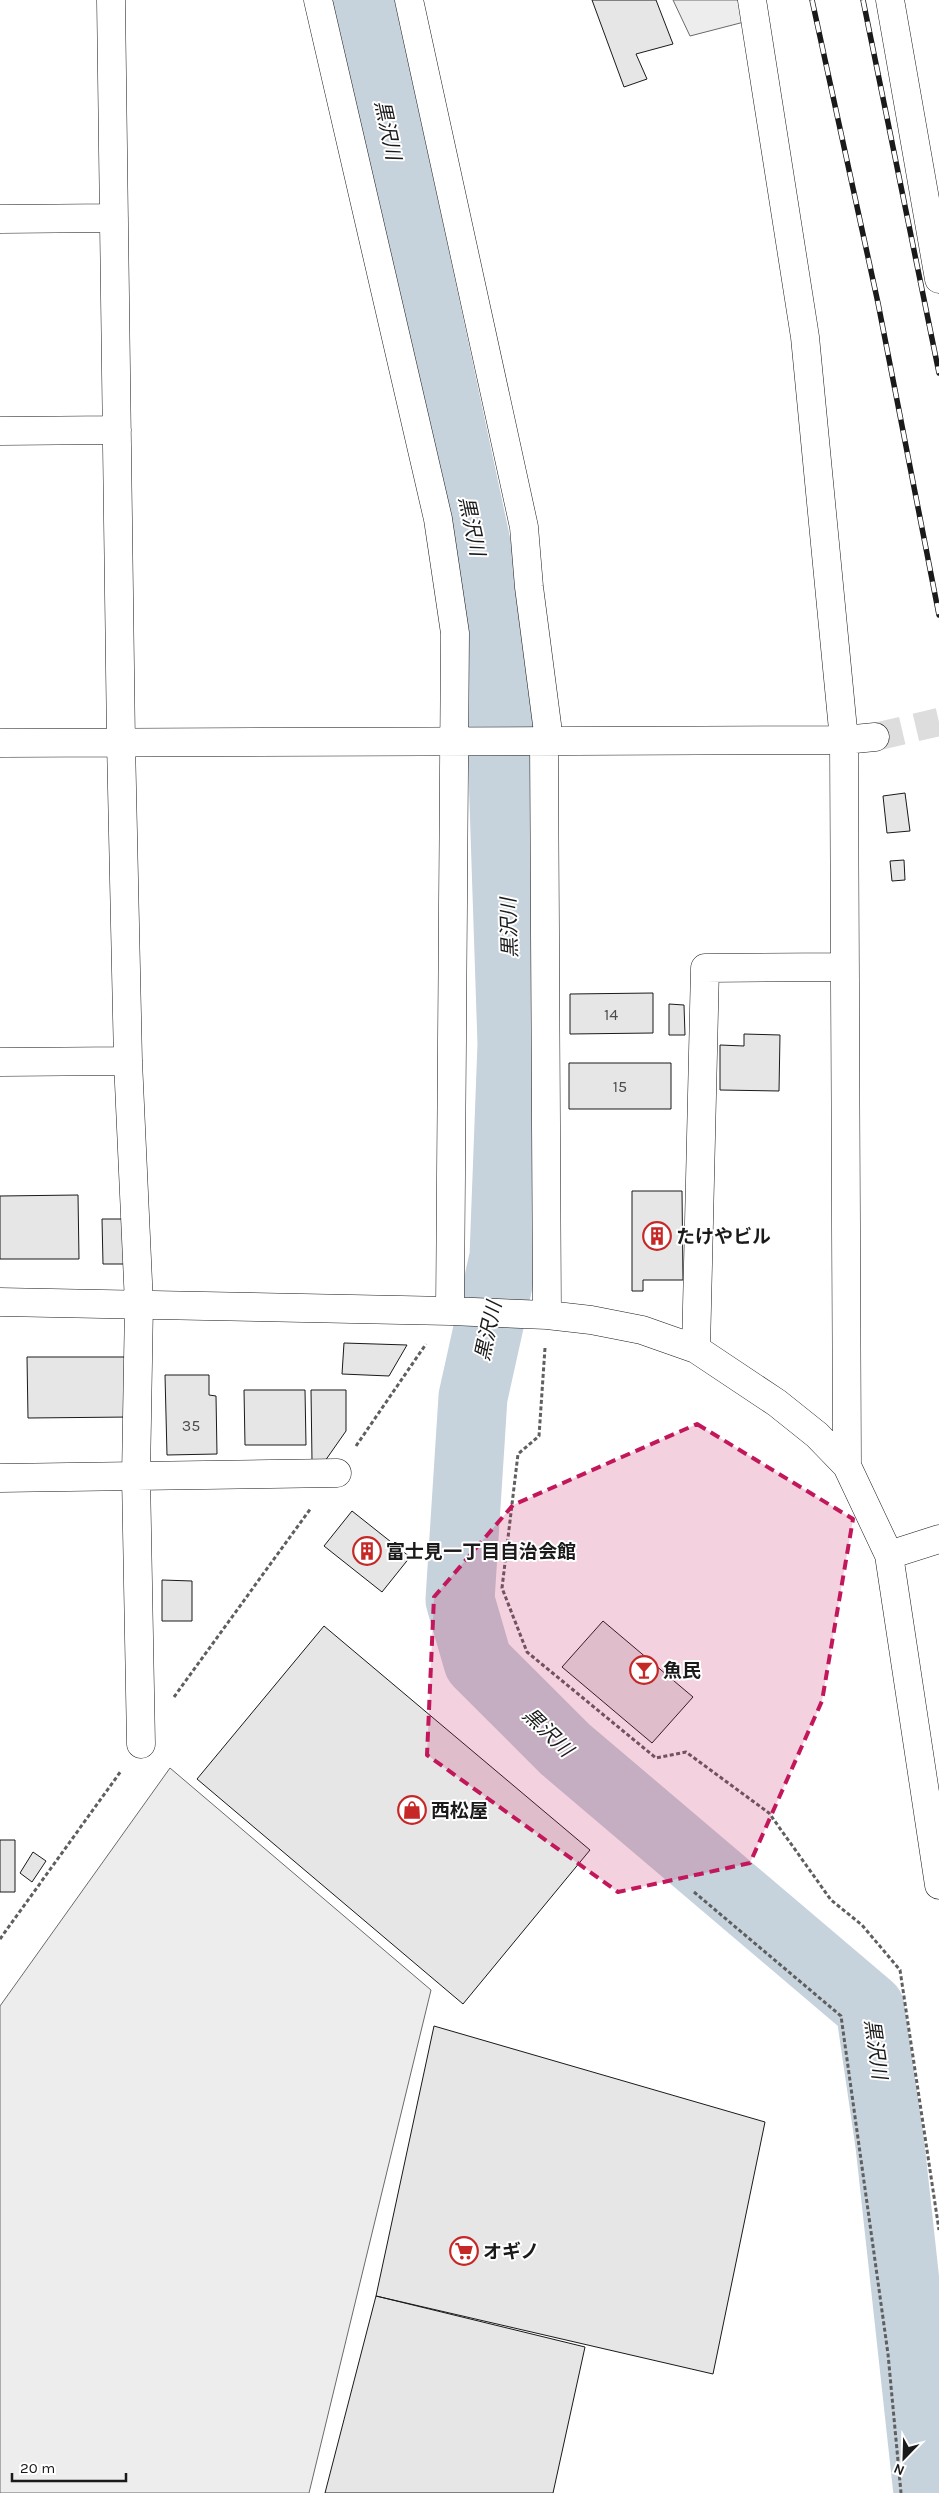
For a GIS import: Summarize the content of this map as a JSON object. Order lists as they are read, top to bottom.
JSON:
{
  "water": ["黒沢川"],
  "places": {
    "building": ["たけやビル", "富士見一丁目自治会館"],
    "bar": ["魚民"],
    "shop": ["西松屋"],
    "supermarket": ["オギノ"]
  },
  "house_numbers": ["14", "15", "35"],
  "scale_bar": "20 m",
  "north": "bottom left"
}
